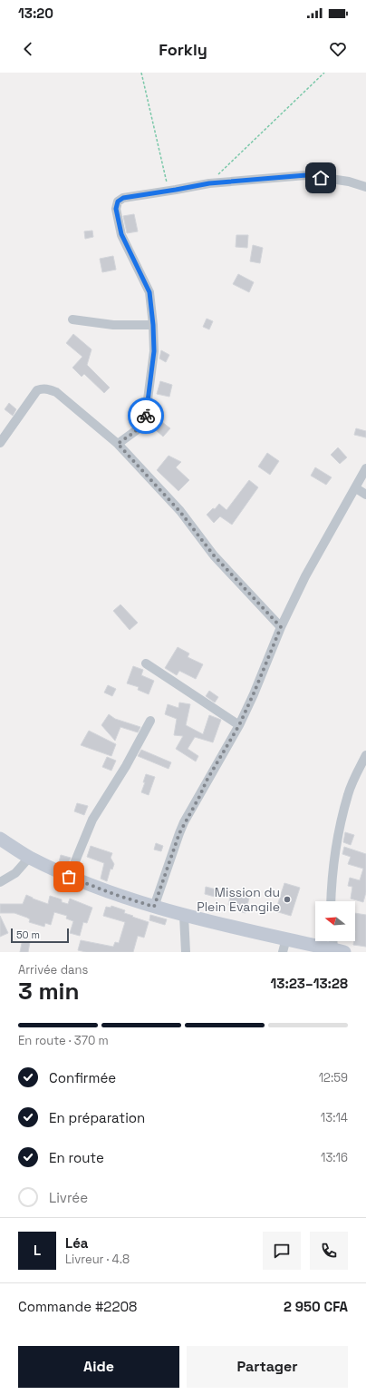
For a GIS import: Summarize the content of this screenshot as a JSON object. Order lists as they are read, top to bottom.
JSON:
{
  "places": ["Mission du Plein Evangile"],
  "scale_bar": "50 m",
  "north": "left",
  "page": {
    "status": "13:20",
    "header": "Forkly",
    "scale": "50 m",
    "heading": ["3 min", "Arrivée dans", "13:23–13:28"],
    "panel": [
      "Léa",
      "Livreur · 4.8",
      "Commande #2208",
      "2 950 CFA"
    ],
    "bar": "En route · 370 m",
    "list": [
      ["Confirmée", "12:59"],
      ["En préparation", "13:14"],
      ["En route", "13:16"],
      "Livrée"
    ],
    "round": "L",
    "buttons": ["Aide", "Partager"]
  }
}
